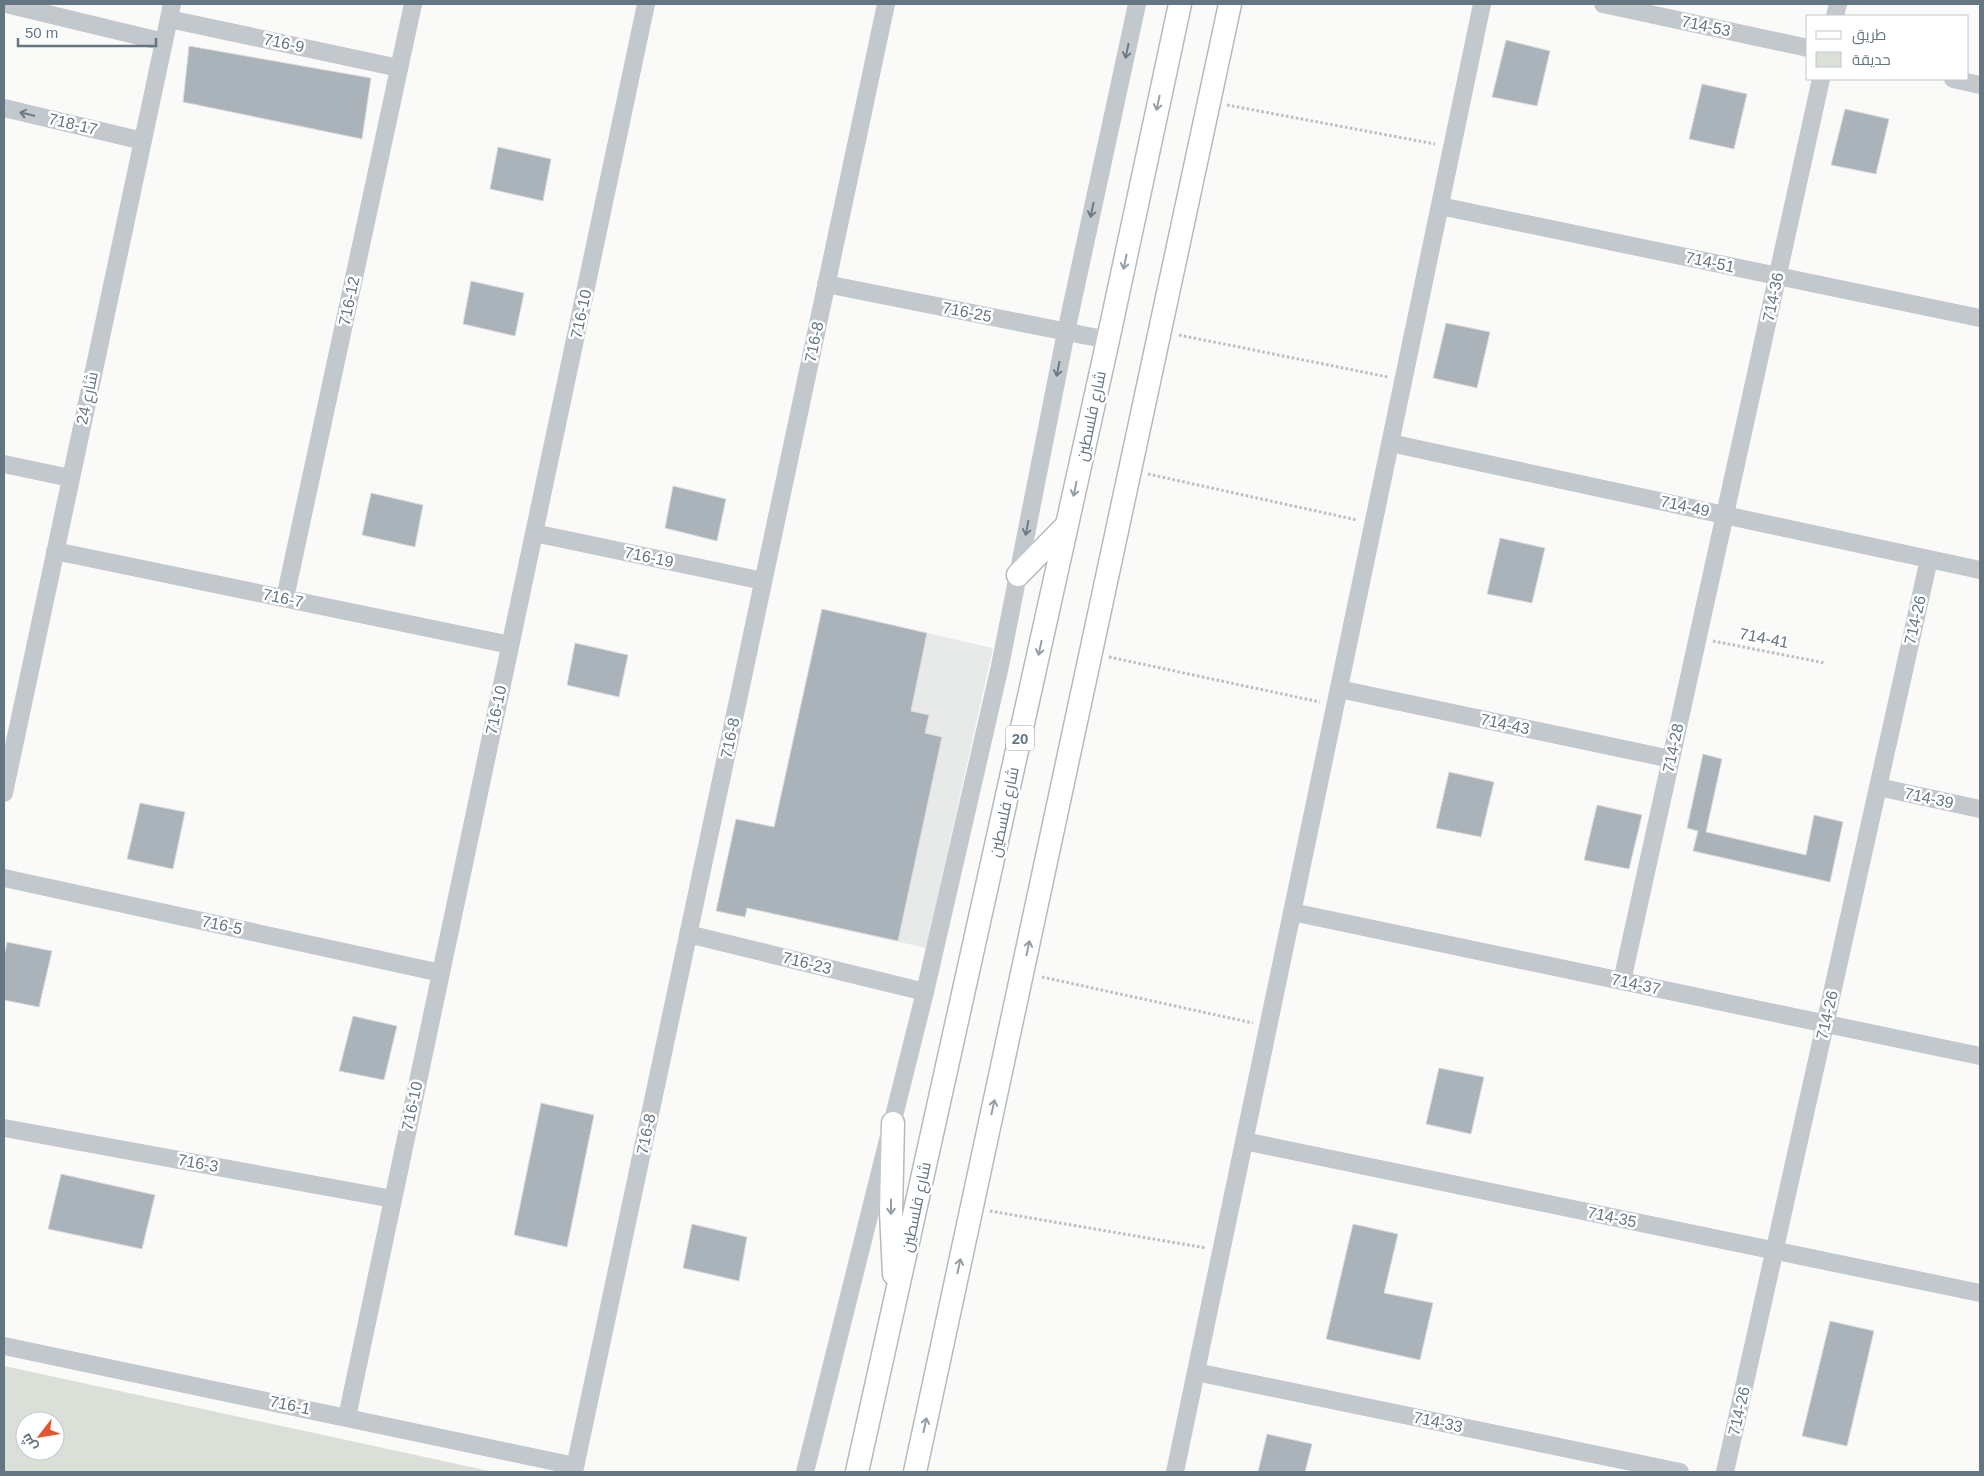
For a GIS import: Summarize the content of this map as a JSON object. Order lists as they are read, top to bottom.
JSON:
{
  "streets": {
    "main road": ["شارع فلسطين", "20"],
    "street": [
      "714-53",
      "716-9",
      "718-17",
      "714-51",
      "714-36",
      "716-12",
      "716-25",
      "716-10",
      "716-8",
      "شارع 24",
      "714-49",
      "716-19",
      "716-7",
      "714-26",
      "714-43",
      "714-28",
      "714-39",
      "716-5",
      "716-23",
      "714-37",
      "716-3",
      "714-35",
      "716-1",
      "714-33"
    ],
    "path": ["714-41"]
  },
  "crossings": [
    ["716-9", "716-12"],
    ["716-9", "شارع 24"],
    ["718-17", "شارع 24"],
    ["714-51", "714-36"],
    ["714-36", "714-49"],
    ["714-36", "714-28"],
    ["716-12", "716-7"],
    ["716-25", "716-8"],
    ["716-25", "شارع فلسطين"],
    ["716-10", "716-19"],
    ["716-10", "716-7"],
    ["716-10", "716-5"],
    ["716-10", "716-3"],
    ["716-10", "716-1"],
    ["716-8", "716-19"],
    ["716-8", "716-23"],
    ["716-8", "716-1"],
    ["شارع 24", "716-7"],
    ["714-49", "714-26"],
    ["714-49", "714-28"],
    ["714-26", "714-39"],
    ["714-26", "714-37"],
    ["714-26", "714-35"],
    ["714-41", "714-28"],
    ["714-43", "714-28"],
    ["714-28", "714-37"]
  ],
  "legend": ["طريق", "حديقة"],
  "scale_bar": "50 m",
  "north": "bottom left"
}
